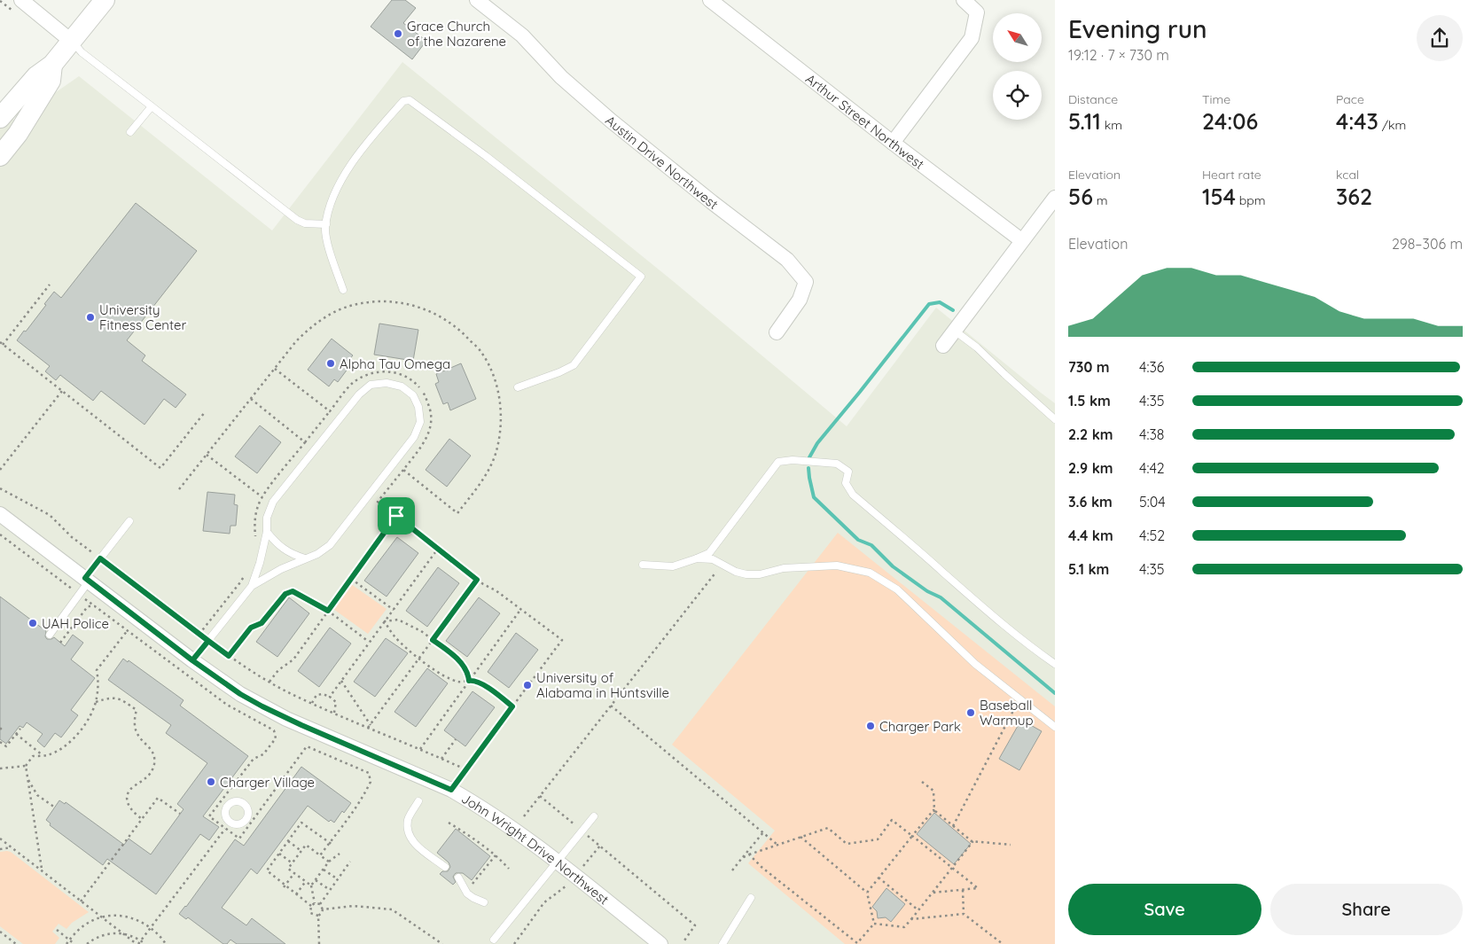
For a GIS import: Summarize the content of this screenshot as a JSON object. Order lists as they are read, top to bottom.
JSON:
{
  "streets": {
    "street": ["Arthur Street Northwest", "Austin Drive Northwest", "John Wright Drive Northwest"]
  },
  "places": [
    "Grace Church of the Nazarene",
    "University Fitness Center",
    "Alpha Tau Omega",
    "UAH Police",
    "University of Alabama in Huntsville",
    "Baseball Warmup",
    "Charger Park",
    "Charger Village"
  ],
  "north": "top left",
  "page": {
    "heading": ["Evening run", "19:12 · 7 × 730 m"],
    "stats": [
      ["Distance", "5.11 km"],
      ["Time", "24:06"],
      ["Pace", "4:43 /km"],
      ["Elevation", "56 m"],
      ["Heart rate", "154 bpm"],
      ["kcal", "362"]
    ],
    "chart": ["Elevation", "298–306 m"],
    "list": [
      {
        "name": "730 m",
        "note": "4:36"
      },
      {
        "name": "1.5 km",
        "note": "4:35"
      },
      {
        "name": "2.2 km",
        "note": "4:38"
      },
      {
        "name": "2.9 km",
        "note": "4:42"
      },
      {
        "name": "3.6 km",
        "note": "5:04"
      },
      {
        "name": "4.4 km",
        "note": "4:52"
      },
      {
        "name": "5.1 km",
        "note": "4:35"
      }
    ],
    "buttons": ["Save", "Share"]
  }
}
